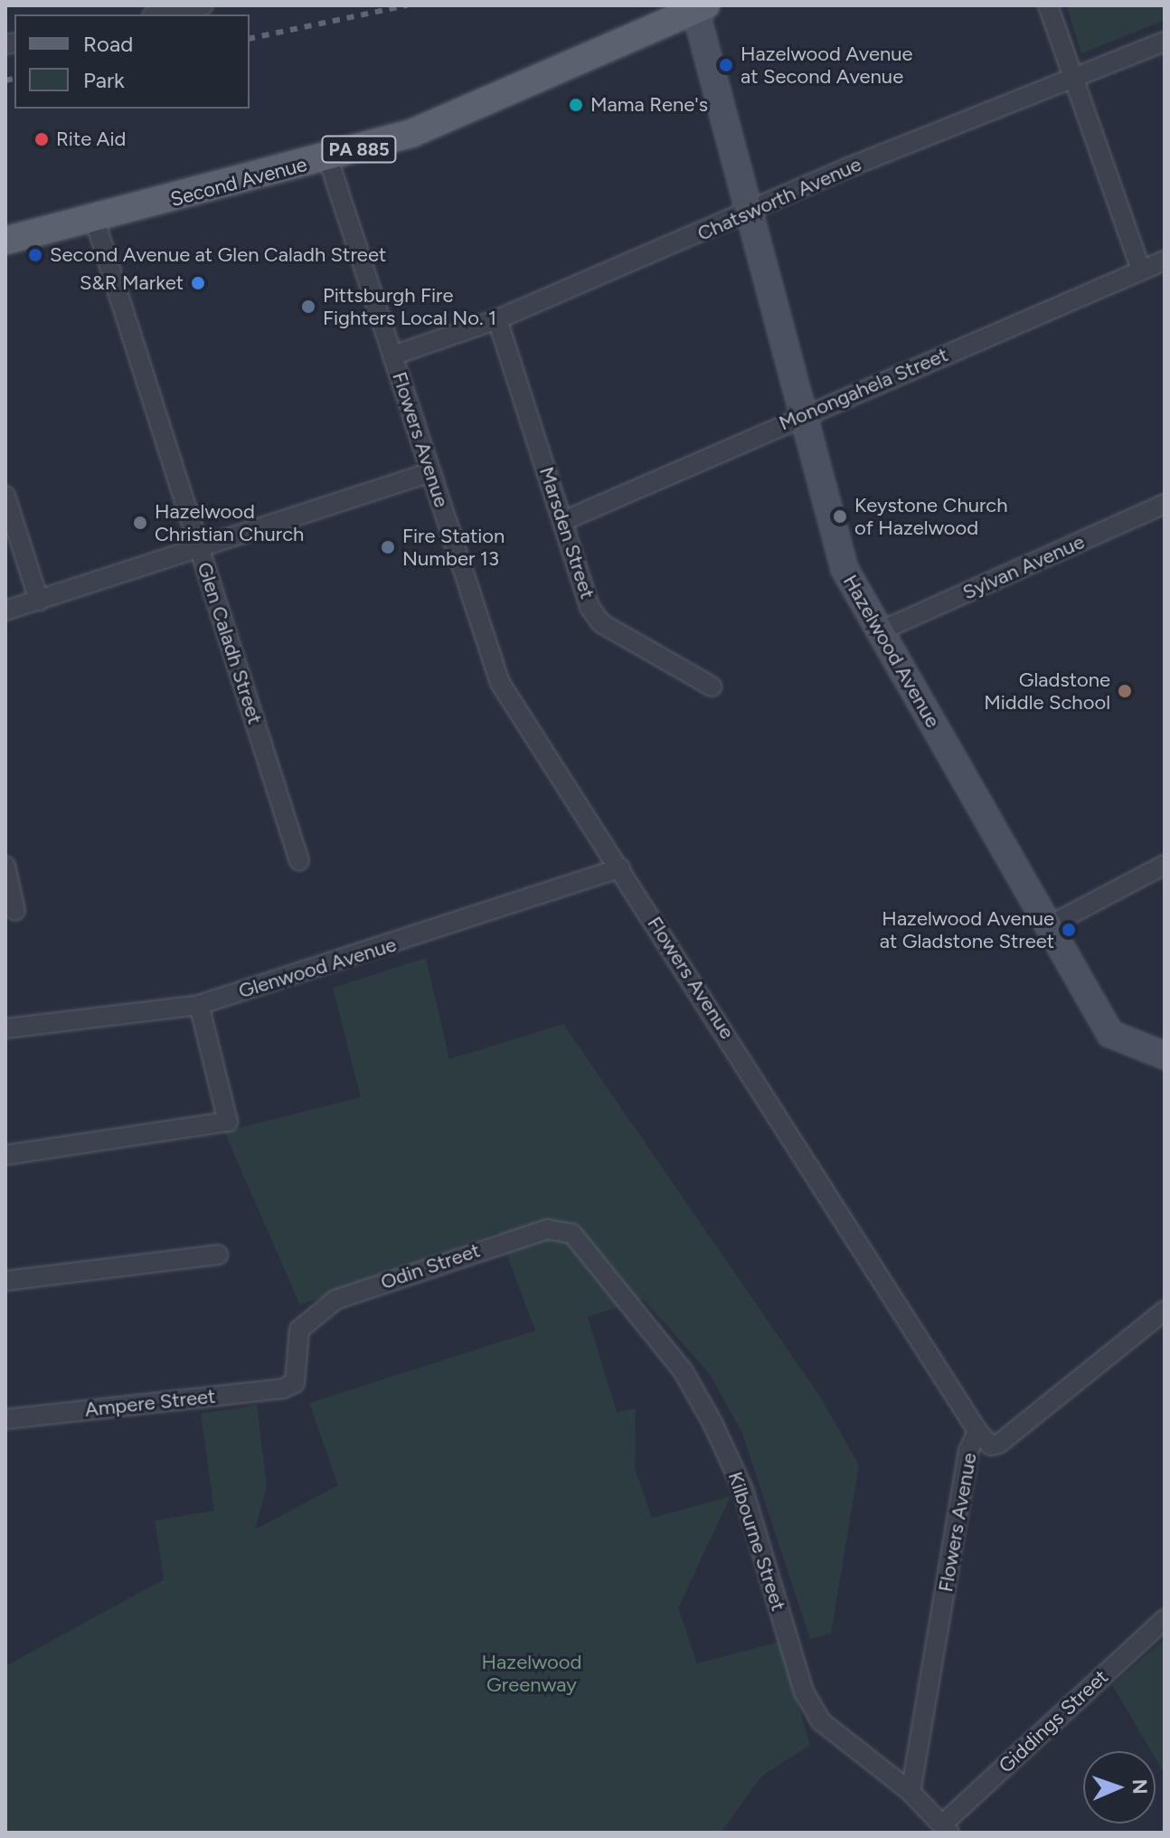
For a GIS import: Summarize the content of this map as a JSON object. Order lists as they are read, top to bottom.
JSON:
{
  "streets": {
    "main road": ["PA 885", "Second Avenue", "Hazelwood Avenue"],
    "street": [
      "Chatsworth Avenue",
      "Monongahela Street",
      "Flowers Avenue",
      "Marsden Street",
      "Sylvan Avenue",
      "Glen Caladh Street",
      "Glenwood Avenue",
      "Odin Street",
      "Ampere Street",
      "Kilbourne Street",
      "Giddings Street"
    ]
  },
  "crossings": [
    ["Second Avenue", "Flowers Avenue"],
    ["Second Avenue", "Glen Caladh Street"],
    ["Second Avenue", "Hazelwood Avenue"],
    ["Chatsworth Avenue", "Flowers Avenue"],
    ["Chatsworth Avenue", "Marsden Street"],
    ["Chatsworth Avenue", "Hazelwood Avenue"],
    ["Monongahela Street", "Marsden Street"],
    ["Monongahela Street", "Hazelwood Avenue"],
    ["Flowers Avenue", "Glenwood Avenue"],
    ["Flowers Avenue", "Kilbourne Street"],
    ["Sylvan Avenue", "Hazelwood Avenue"],
    ["Odin Street", "Ampere Street"],
    ["Odin Street", "Kilbourne Street"],
    ["Kilbourne Street", "Giddings Street"]
  ],
  "parks": ["Hazelwood Greenway"],
  "places": [
    "Hazelwood Avenue at Second Avenue",
    "Mama Rene's",
    "Rite Aid",
    "Second Avenue at Glen Caladh Street",
    "S&R Market",
    "Pittsburgh Fire Fighters Local No. 1",
    "Keystone Church of Hazelwood",
    "Hazelwood Christian Church",
    "Fire Station Number 13",
    "Gladstone Middle School",
    "Hazelwood Avenue at Gladstone Street"
  ],
  "legend": ["Road", "Park"],
  "north": "right"
}
